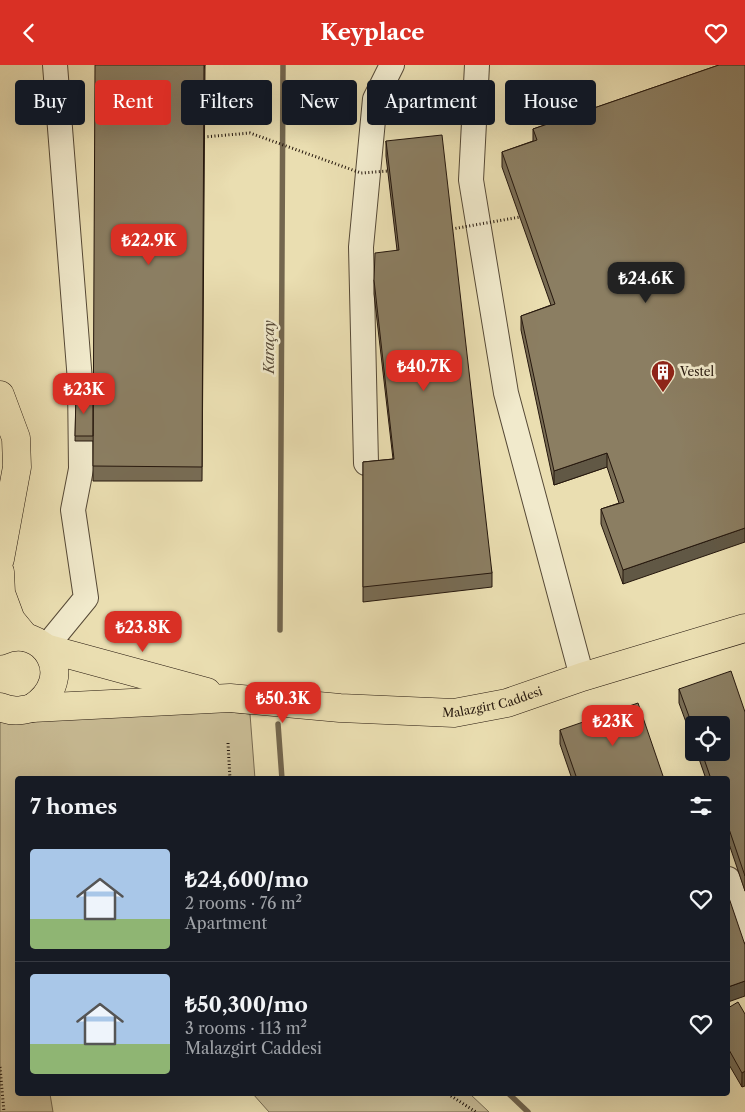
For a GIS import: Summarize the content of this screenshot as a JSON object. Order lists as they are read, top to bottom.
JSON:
{
  "streets": {
    "main road": ["Malazgirt Caddesi"]
  },
  "water": ["Karaçay"],
  "places": {
    "building": ["Vestel"]
  },
  "page": {
    "header": "Keyplace",
    "chip": [
      "Buy",
      "Rent",
      "Filters",
      "New",
      "Apartment",
      "House"
    ],
    "price": [
      "₺22.9K",
      "₺24.6K",
      "₺40.7K",
      "₺23K",
      "₺23.8K",
      "₺50.3K",
      "₺23K"
    ],
    "heading": "7 homes",
    "list": [
      {
        "name": "₺24,600/mo",
        "note": "2 rooms · 76 m² · Apartment"
      },
      {
        "name": "₺50,300/mo",
        "note": "3 rooms · 113 m² · Malazgirt Caddesi"
      }
    ]
  }
}
